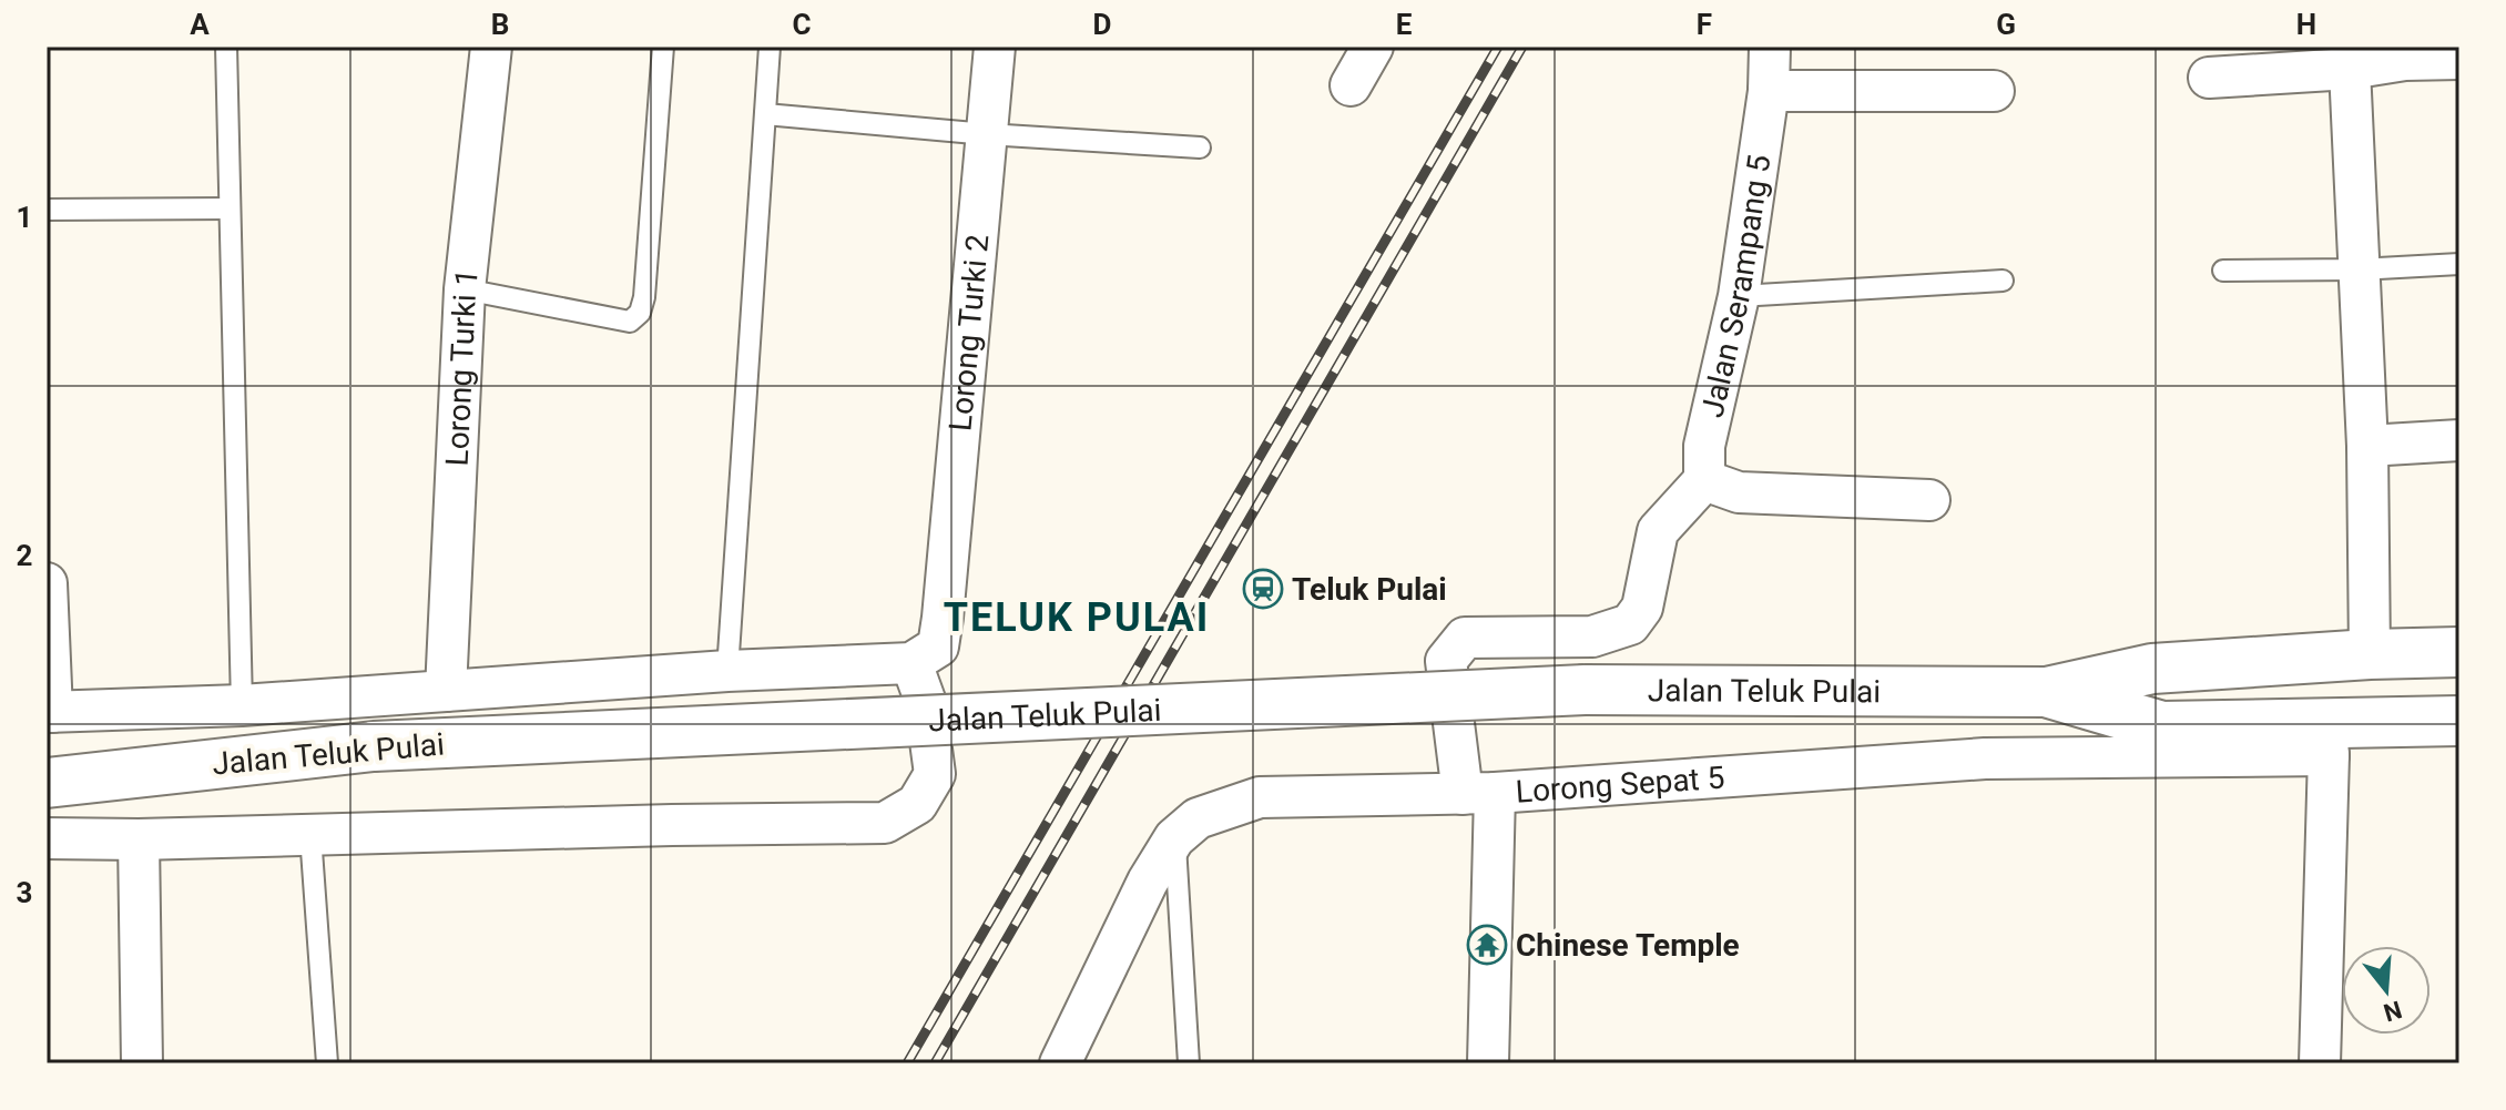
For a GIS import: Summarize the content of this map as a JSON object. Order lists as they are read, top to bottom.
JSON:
{
  "streets": {
    "main road": ["Jalan Teluk Pulai"],
    "street": [
      "Jalan Serampang 5",
      "Lorong Turki 2",
      "Lorong Turki 1",
      "Lorong Sepat 5"
    ]
  },
  "crossings": [
    ["Jalan Teluk Pulai", "Lorong Sepat 5"]
  ],
  "districts": ["TELUK PULAI"],
  "places": {
    "station": ["Teluk Pulai"],
    "temple": ["Chinese Temple"]
  },
  "north": "bottom",
  "grid": {
    "columns": [
      "A",
      "B",
      "C",
      "D",
      "E",
      "F",
      "G",
      "H"
    ],
    "rows": ["1", "2", "3"]
  }
}
